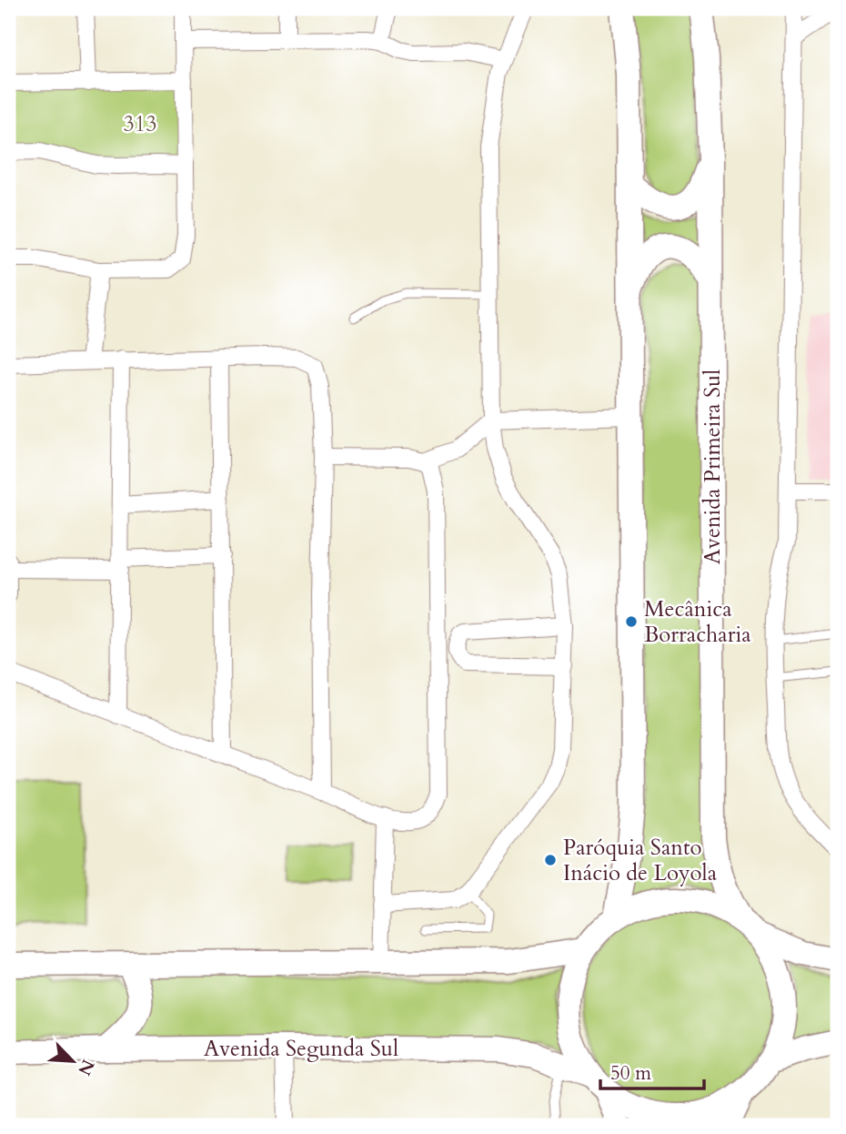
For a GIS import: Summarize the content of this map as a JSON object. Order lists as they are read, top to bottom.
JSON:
{
  "streets": {
    "main road": ["Avenida Primeira Sul", "Avenida Segunda Sul"]
  },
  "crossings": [
    ["Avenida Primeira Sul", "Avenida Segunda Sul"]
  ],
  "parks": ["313"],
  "places": ["Mecânica Borracharia", "Paróquia Santo Inácio de Loyola"],
  "scale_bar": "50 m",
  "north": "bottom right"
}
